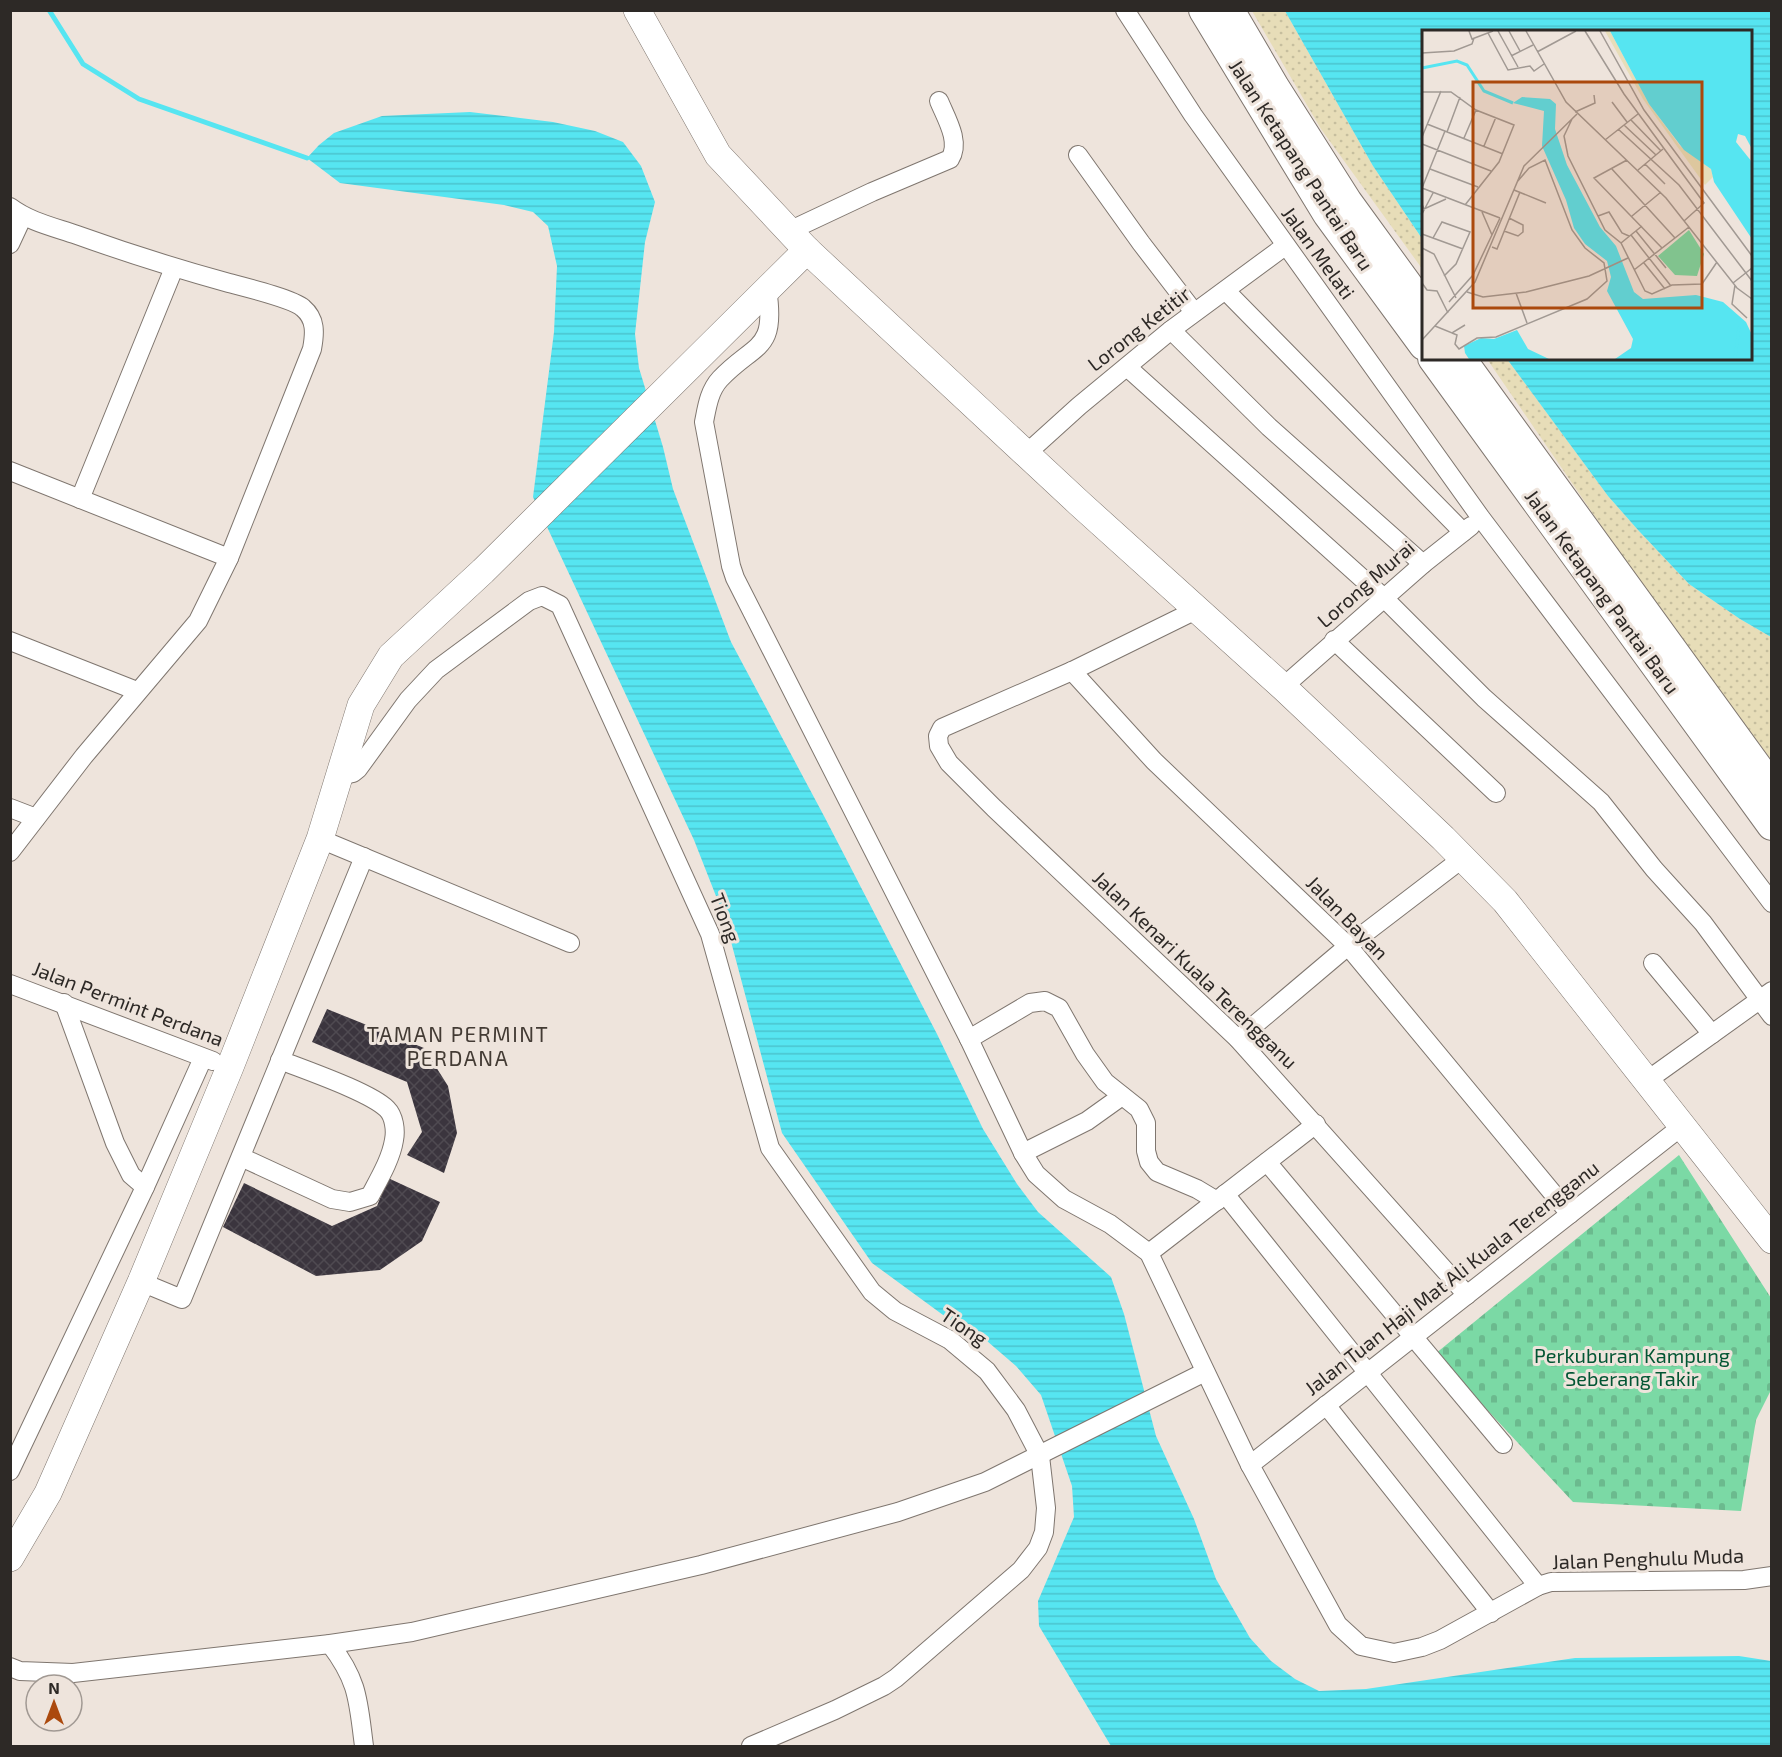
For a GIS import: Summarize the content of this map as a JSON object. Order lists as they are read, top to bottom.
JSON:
{
  "streets": {
    "main road": ["Jalan Ketapang Pantai Baru"],
    "street": [
      "Jalan Melati",
      "Lorong Ketitir",
      "Lorong Murai",
      "Tiong",
      "Jalan Bayan",
      "Jalan Kenari Kuala Terengganu",
      "Jalan Permint Perdana",
      "Jalan Tuan Haji Mat Ali Kuala Terengganu",
      "Jalan Penghulu Muda"
    ]
  },
  "crossings": [
    ["Jalan Melati", "Lorong Ketitir"],
    ["Jalan Melati", "Lorong Murai"],
    ["Jalan Bayan", "Jalan Kenari Kuala Terengganu"],
    ["Jalan Bayan", "Jalan Tuan Haji Mat Ali Kuala Terengganu"],
    ["Jalan Kenari Kuala Terengganu", "Jalan Tuan Haji Mat Ali Kuala Terengganu"],
    ["Jalan Tuan Haji Mat Ali Kuala Terengganu", "Jalan Penghulu Muda"]
  ],
  "districts": ["TAMAN PERMINT PERDANA"],
  "parks": ["Perkuburan Kampung Seberang Takir"],
  "north": "top"
}
